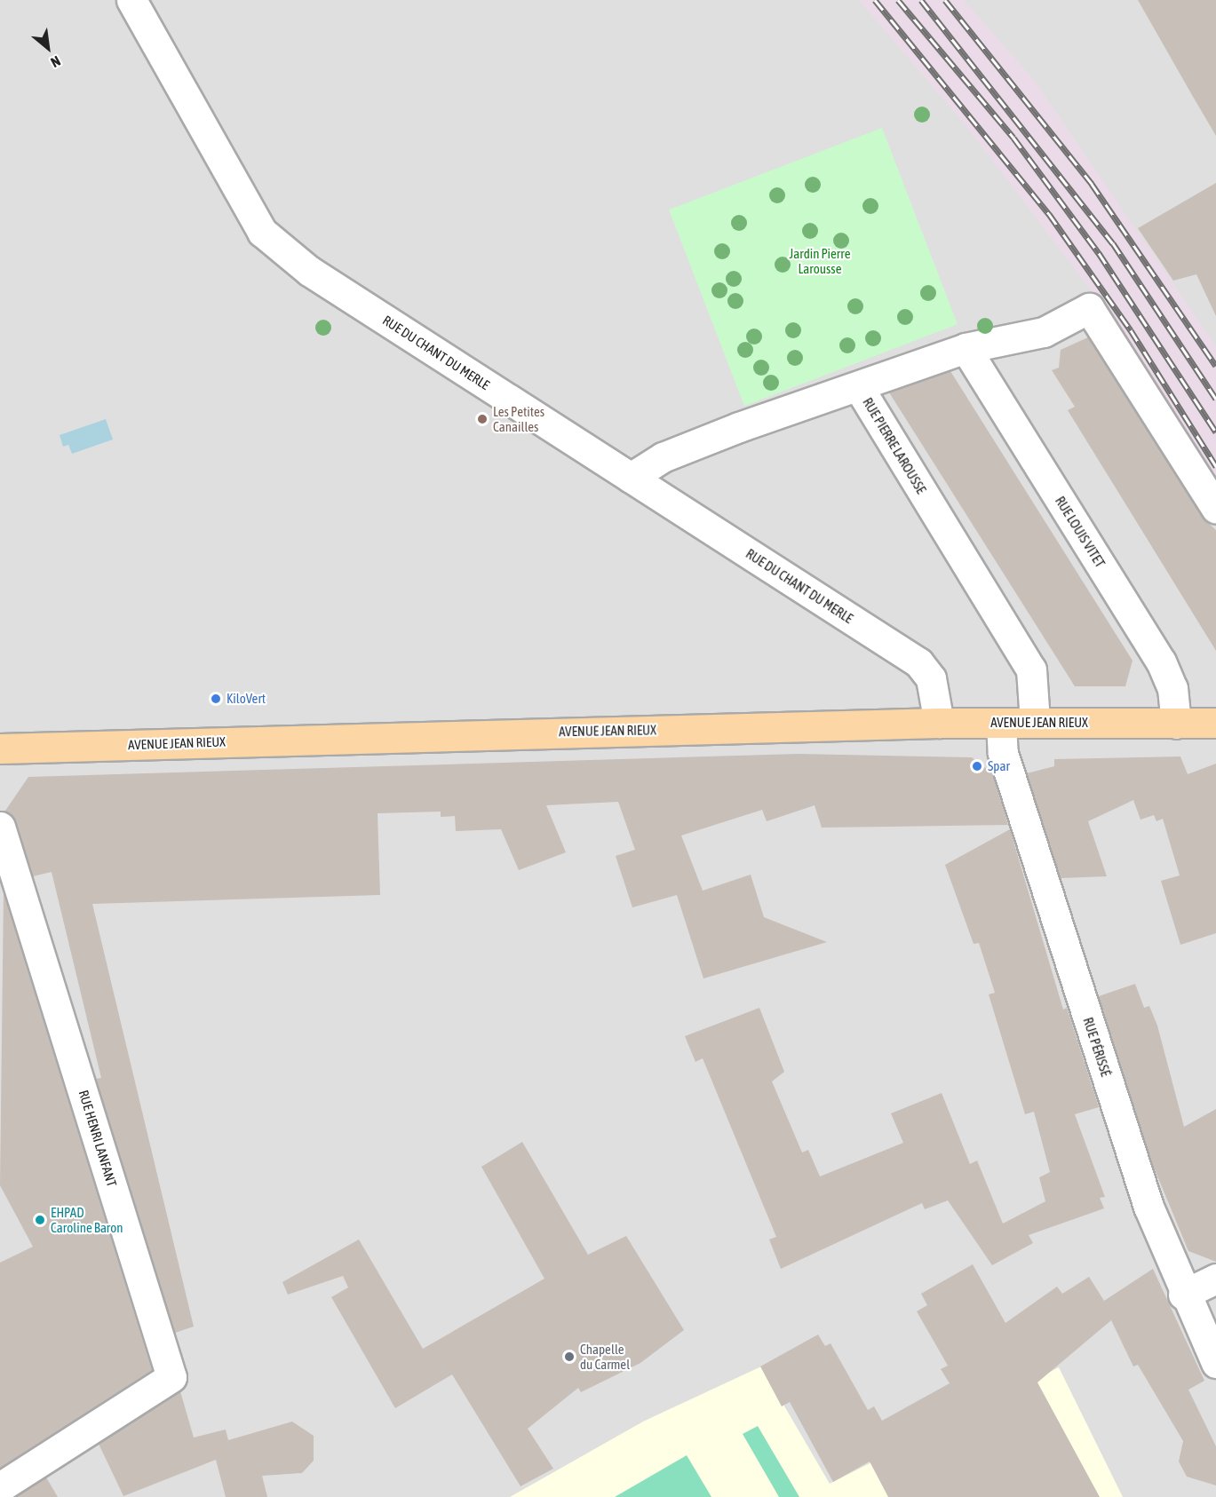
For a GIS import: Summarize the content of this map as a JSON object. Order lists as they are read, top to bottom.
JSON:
{
  "streets": {
    "main road": ["AVENUE JEAN RIEUX"],
    "street": [
      "RUE DU CHANT DU MERLE",
      "RUE PIERRE LAROUSSE",
      "RUE LOUIS VITET",
      "RUE PÉRISSÉ",
      "RUE HENRI LANFANT"
    ]
  },
  "crossings": [
    ["RUE DU CHANT DU MERLE", "RUE PIERRE LAROUSSE"],
    ["RUE DU CHANT DU MERLE", "AVENUE JEAN RIEUX"],
    ["RUE PIERRE LAROUSSE", "AVENUE JEAN RIEUX"],
    ["RUE LOUIS VITET", "AVENUE JEAN RIEUX"],
    ["AVENUE JEAN RIEUX", "RUE PÉRISSÉ"]
  ],
  "parks": ["Jardin Pierre Larousse"],
  "places": [
    "Les Petites Canailles",
    "KiloVert",
    "Spar",
    "EHPAD Caroline Baron",
    "Chapelle du Carmel"
  ],
  "north": "bottom right"
}
